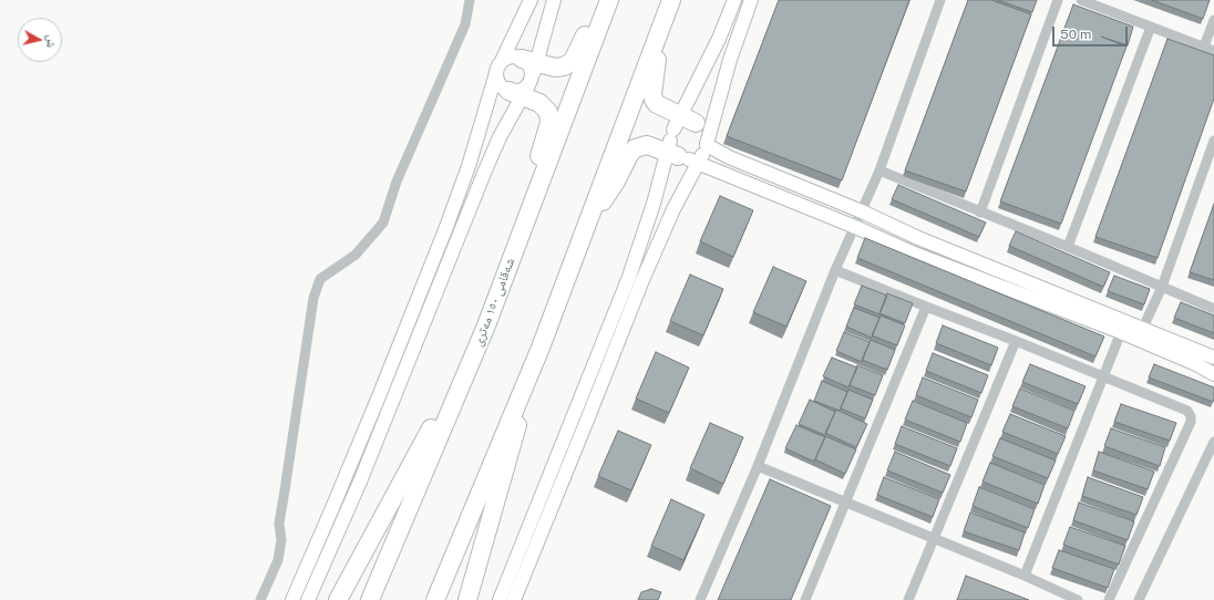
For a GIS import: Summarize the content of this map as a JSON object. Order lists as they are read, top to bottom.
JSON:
{
  "streets": {
    "highway": ["شەقامی ١٥٠ مەتری"]
  },
  "scale_bar": "50 m",
  "north": "right"
}
